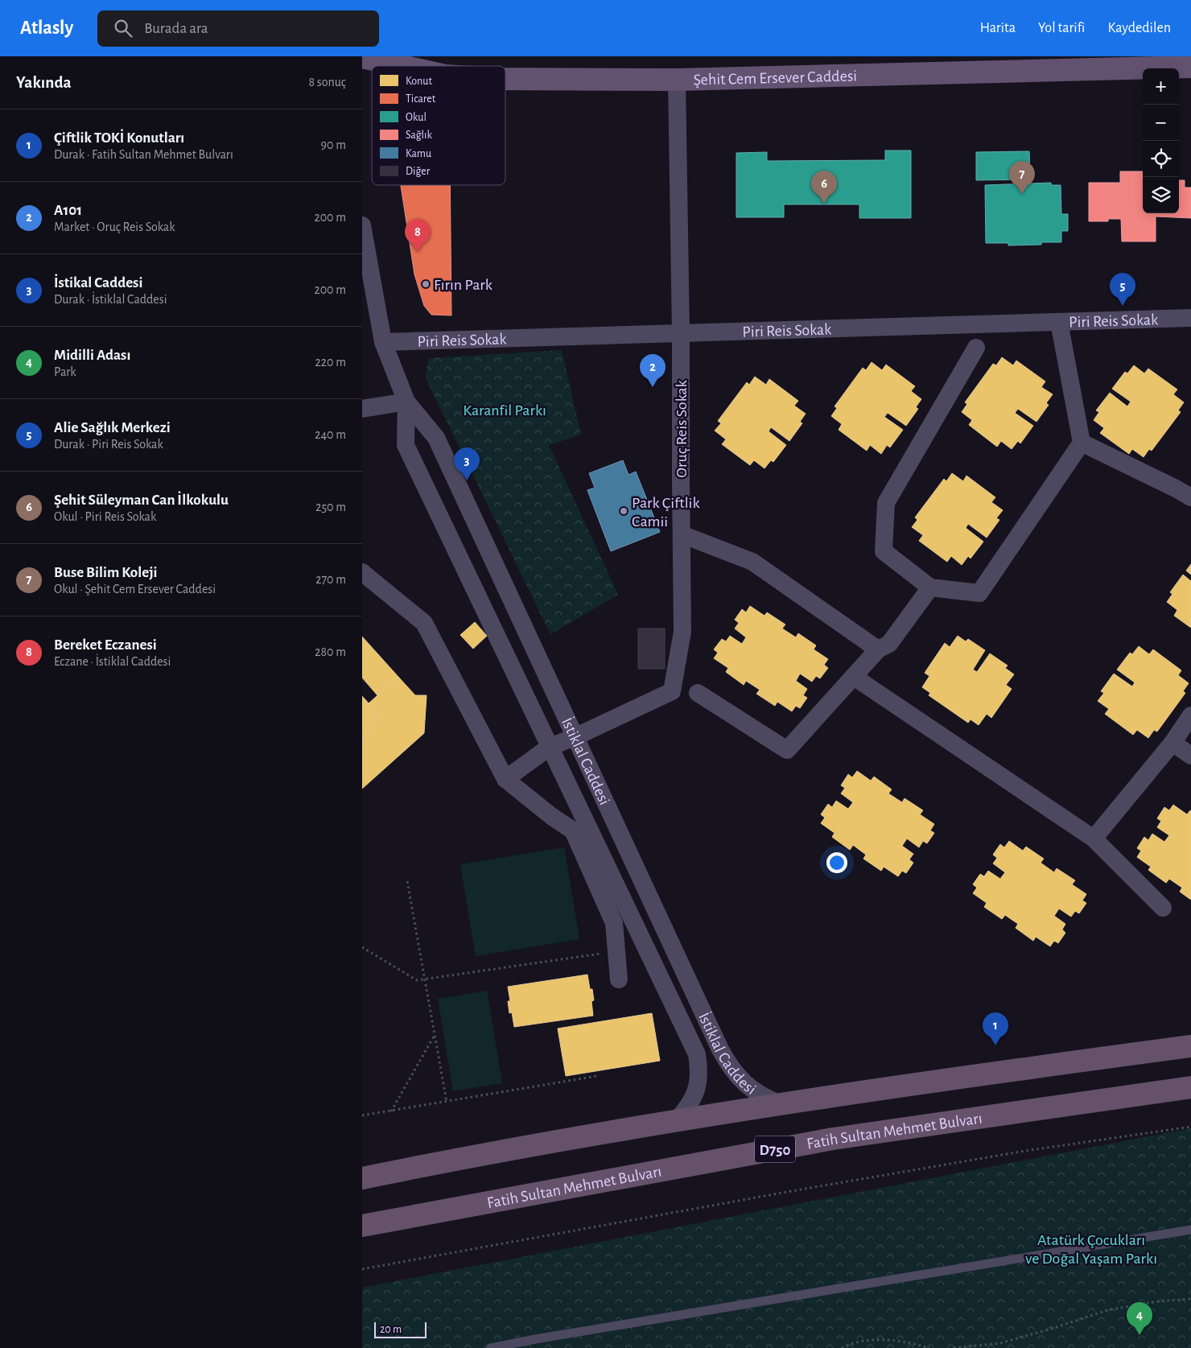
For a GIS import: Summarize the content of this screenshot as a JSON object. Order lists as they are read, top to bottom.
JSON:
{
  "streets": {
    "highway": ["Fatih Sultan Mehmet Bulvarı", "D750"],
    "main road": ["Şehit Cem Ersever Caddesi"],
    "street": ["Piri Reis Sokak", "Oruç Reis Sokak", "İstiklal Caddesi"]
  },
  "crossings": [
    ["Şehit Cem Ersever Caddesi", "Oruç Reis Sokak"],
    ["Piri Reis Sokak", "Oruç Reis Sokak"],
    ["Piri Reis Sokak", "İstiklal Caddesi"],
    ["Oruç Reis Sokak", "İstiklal Caddesi"]
  ],
  "parks": ["Karanfil Parkı", "Atatürk Çocukları ve Doğal Yaşam Parkı"],
  "places": ["Fırın Park", "Park Çiftlik Camii"],
  "legend": [
    "Konut",
    "Ticaret",
    "Okul",
    "Sağlık",
    "Kamu",
    "Diğer"
  ],
  "scale_bar": "20 m",
  "page": {
    "header": "Atlasly",
    "search": "Burada ara",
    "nav": ["Harita", "Yol tarifi", "Kaydedilen"],
    "heading": ["Yakında", "8 sonuç"],
    "map_buttons": ["+", "−"],
    "list": [
      {
        "mark": "1",
        "name": "Çiftlik TOKİ Konutları",
        "note": "Durak · Fatih Sultan Mehmet Bulvarı",
        "value": "90 m"
      },
      {
        "mark": "2",
        "name": "A101",
        "note": "Market · Oruç Reis Sokak",
        "value": "200 m"
      },
      {
        "mark": "3",
        "name": "İstikal Caddesi",
        "note": "Durak · İstiklal Caddesi",
        "value": "200 m"
      },
      {
        "mark": "4",
        "name": "Midilli Adası",
        "note": "Park",
        "value": "220 m"
      },
      {
        "mark": "5",
        "name": "Alie Sağlık Merkezi",
        "note": "Durak · Piri Reis Sokak",
        "value": "240 m"
      },
      {
        "mark": "6",
        "name": "Şehit Süleyman Can İlkokulu",
        "note": "Okul · Piri Reis Sokak",
        "value": "250 m"
      },
      {
        "mark": "7",
        "name": "Buse Bilim Koleji",
        "note": "Okul · Şehit Cem Ersever Caddesi",
        "value": "270 m"
      },
      {
        "mark": "8",
        "name": "Bereket Eczanesi",
        "note": "Eczane · İstiklal Caddesi",
        "value": "280 m"
      }
    ],
    "pins": [
      "7",
      "6",
      "8",
      "5",
      "2",
      "3",
      "1",
      "4"
    ],
    "scale": "20 m"
  }
}
